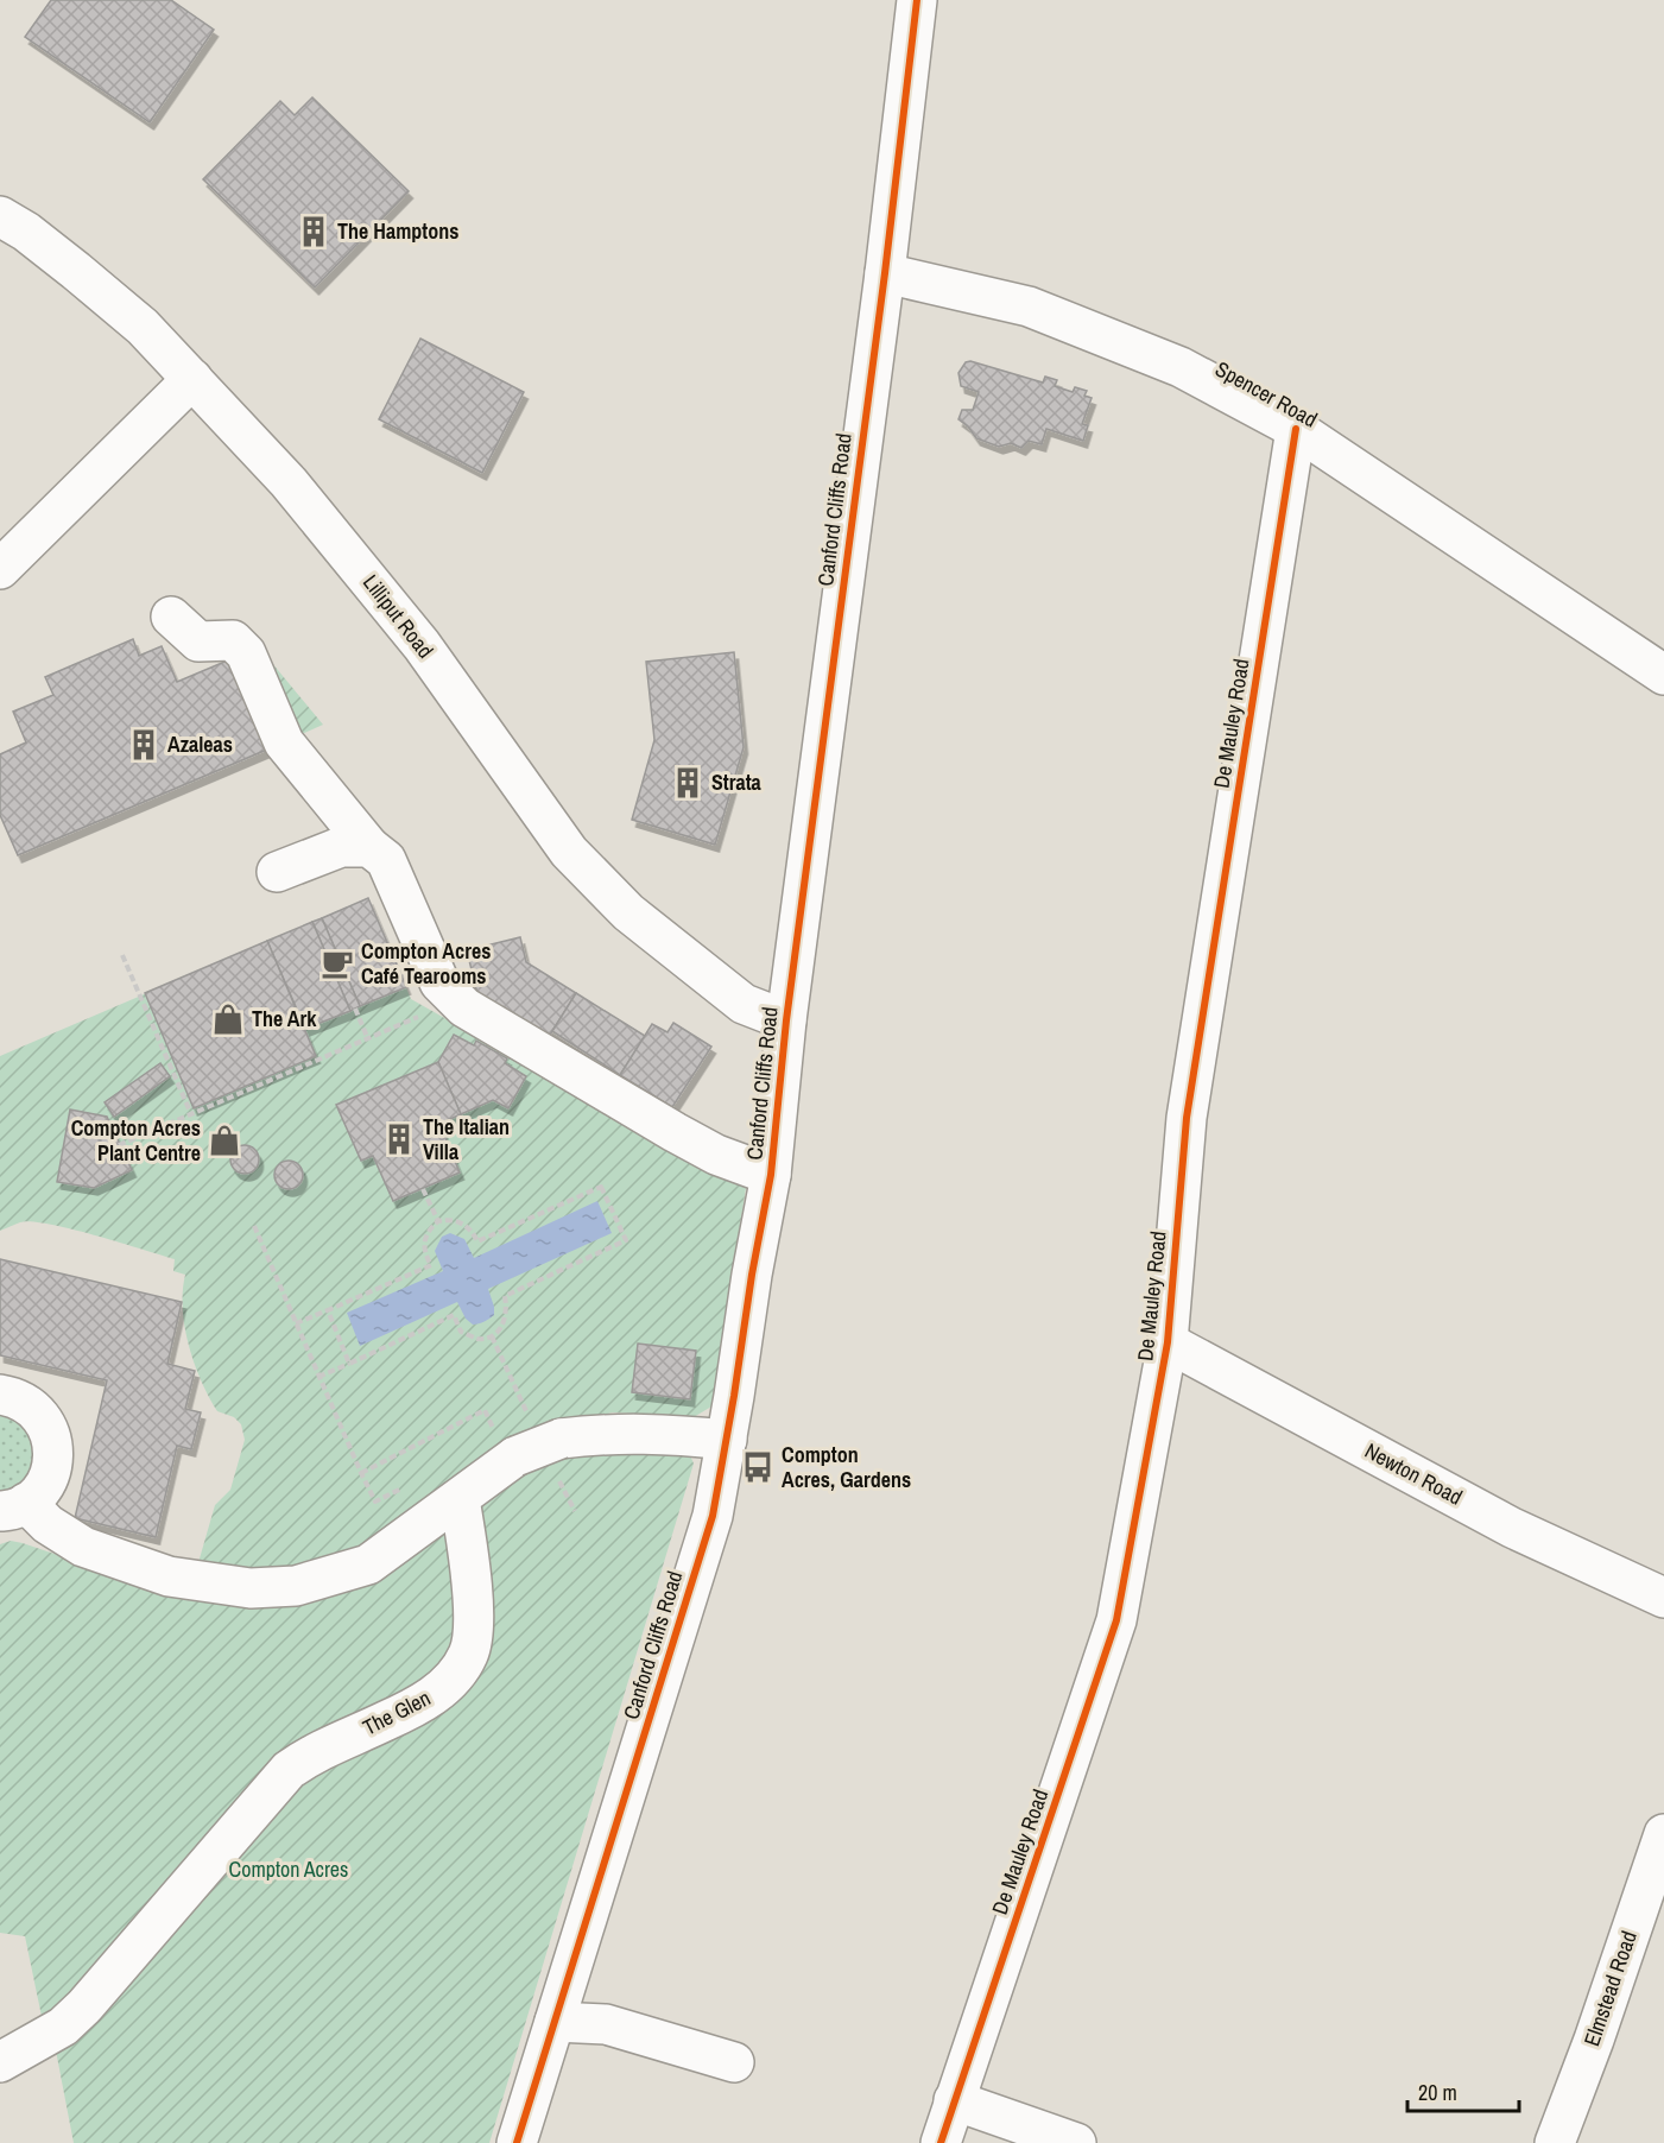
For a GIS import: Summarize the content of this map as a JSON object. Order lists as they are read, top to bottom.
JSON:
{
  "streets": {
    "street": [
      "Spencer Road",
      "Canford Cliffs Road",
      "Lilliput Road",
      "De Mauley Road",
      "Newton Road",
      "The Glen",
      "Elmstead Road"
    ]
  },
  "crossings": [
    ["Spencer Road", "Canford Cliffs Road"],
    ["Spencer Road", "De Mauley Road"],
    ["Canford Cliffs Road", "Lilliput Road"],
    ["De Mauley Road", "Newton Road"]
  ],
  "parks": ["Compton Acres"],
  "places": {
    "building": [
      "The Hamptons",
      "Azaleas",
      "Strata",
      "The Italian Villa"
    ],
    "cafe": ["Compton Acres Café Tearooms"],
    "shop": ["The Ark", "Compton Acres Plant Centre"],
    "bus stop": ["Compton Acres, Gardens"]
  },
  "scale_bar": "20 m"
}
